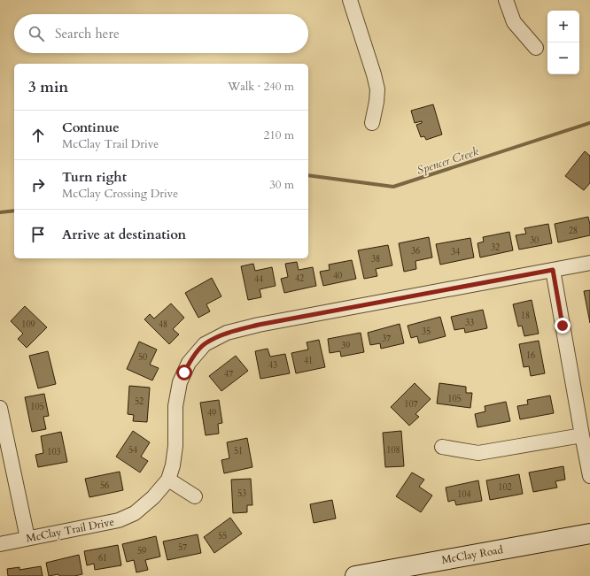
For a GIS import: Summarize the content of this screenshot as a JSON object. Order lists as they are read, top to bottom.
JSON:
{
  "streets": {
    "main road": ["McClay Road"],
    "street": ["McClay Trail Drive"]
  },
  "water": ["Spencer Creek"],
  "house_numbers": [
    "28",
    "30",
    "32",
    "36",
    "34",
    "38",
    "40",
    "42",
    "44",
    "18",
    "33",
    "109",
    "48",
    "35",
    "37",
    "39",
    "16",
    "50",
    "41",
    "43",
    "47",
    "105",
    "52",
    "107",
    "105",
    "49",
    "54",
    "108",
    "51",
    "103",
    "56",
    "102",
    "53",
    "104",
    "55",
    "57",
    "59",
    "61"
  ],
  "page": {
    "map_buttons": ["+", "−"],
    "search": "Search here",
    "heading": ["3 min", "Walk · 240 m"],
    "list": [
      ["Continue", "McClay Trail Drive", "210 m"],
      ["Turn right", "McClay Crossing Drive", "30 m"],
      "Arrive at destination"
    ]
  }
}
